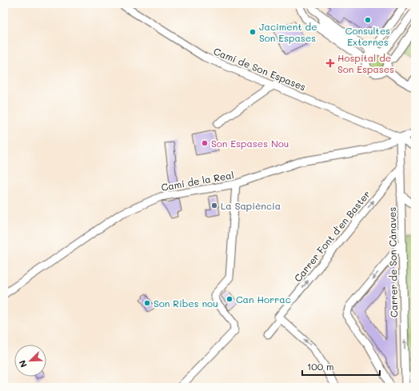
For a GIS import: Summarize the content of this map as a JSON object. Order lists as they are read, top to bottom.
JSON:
{
  "streets": {
    "street": [
      "Camí de Son Espases",
      "Camí de la Real",
      "Carrer Font d'en Baster",
      "Carrer de Son Cànaves"
    ]
  },
  "crossings": [
    ["Camí de Son Espases", "Camí de la Real"],
    ["Camí de Son Espases", "Carrer de Son Cànaves"],
    ["Camí de la Real", "Carrer de Son Cànaves"],
    ["Carrer Font d'en Baster", "Carrer de Son Cànaves"]
  ],
  "one_way": ["Carrer Font d'en Baster", "Carrer de Son Cànaves"],
  "places": {
    "other": [
      "Consultes Externes",
      "Jaciment de Son Espases",
      "Son Espases Nou",
      "La Sapiència",
      "Can Horrac",
      "Son Ribes nou"
    ],
    "health": ["Hospital de Son Espases"]
  },
  "scale_bar": "100 m",
  "north": "bottom left"
}
